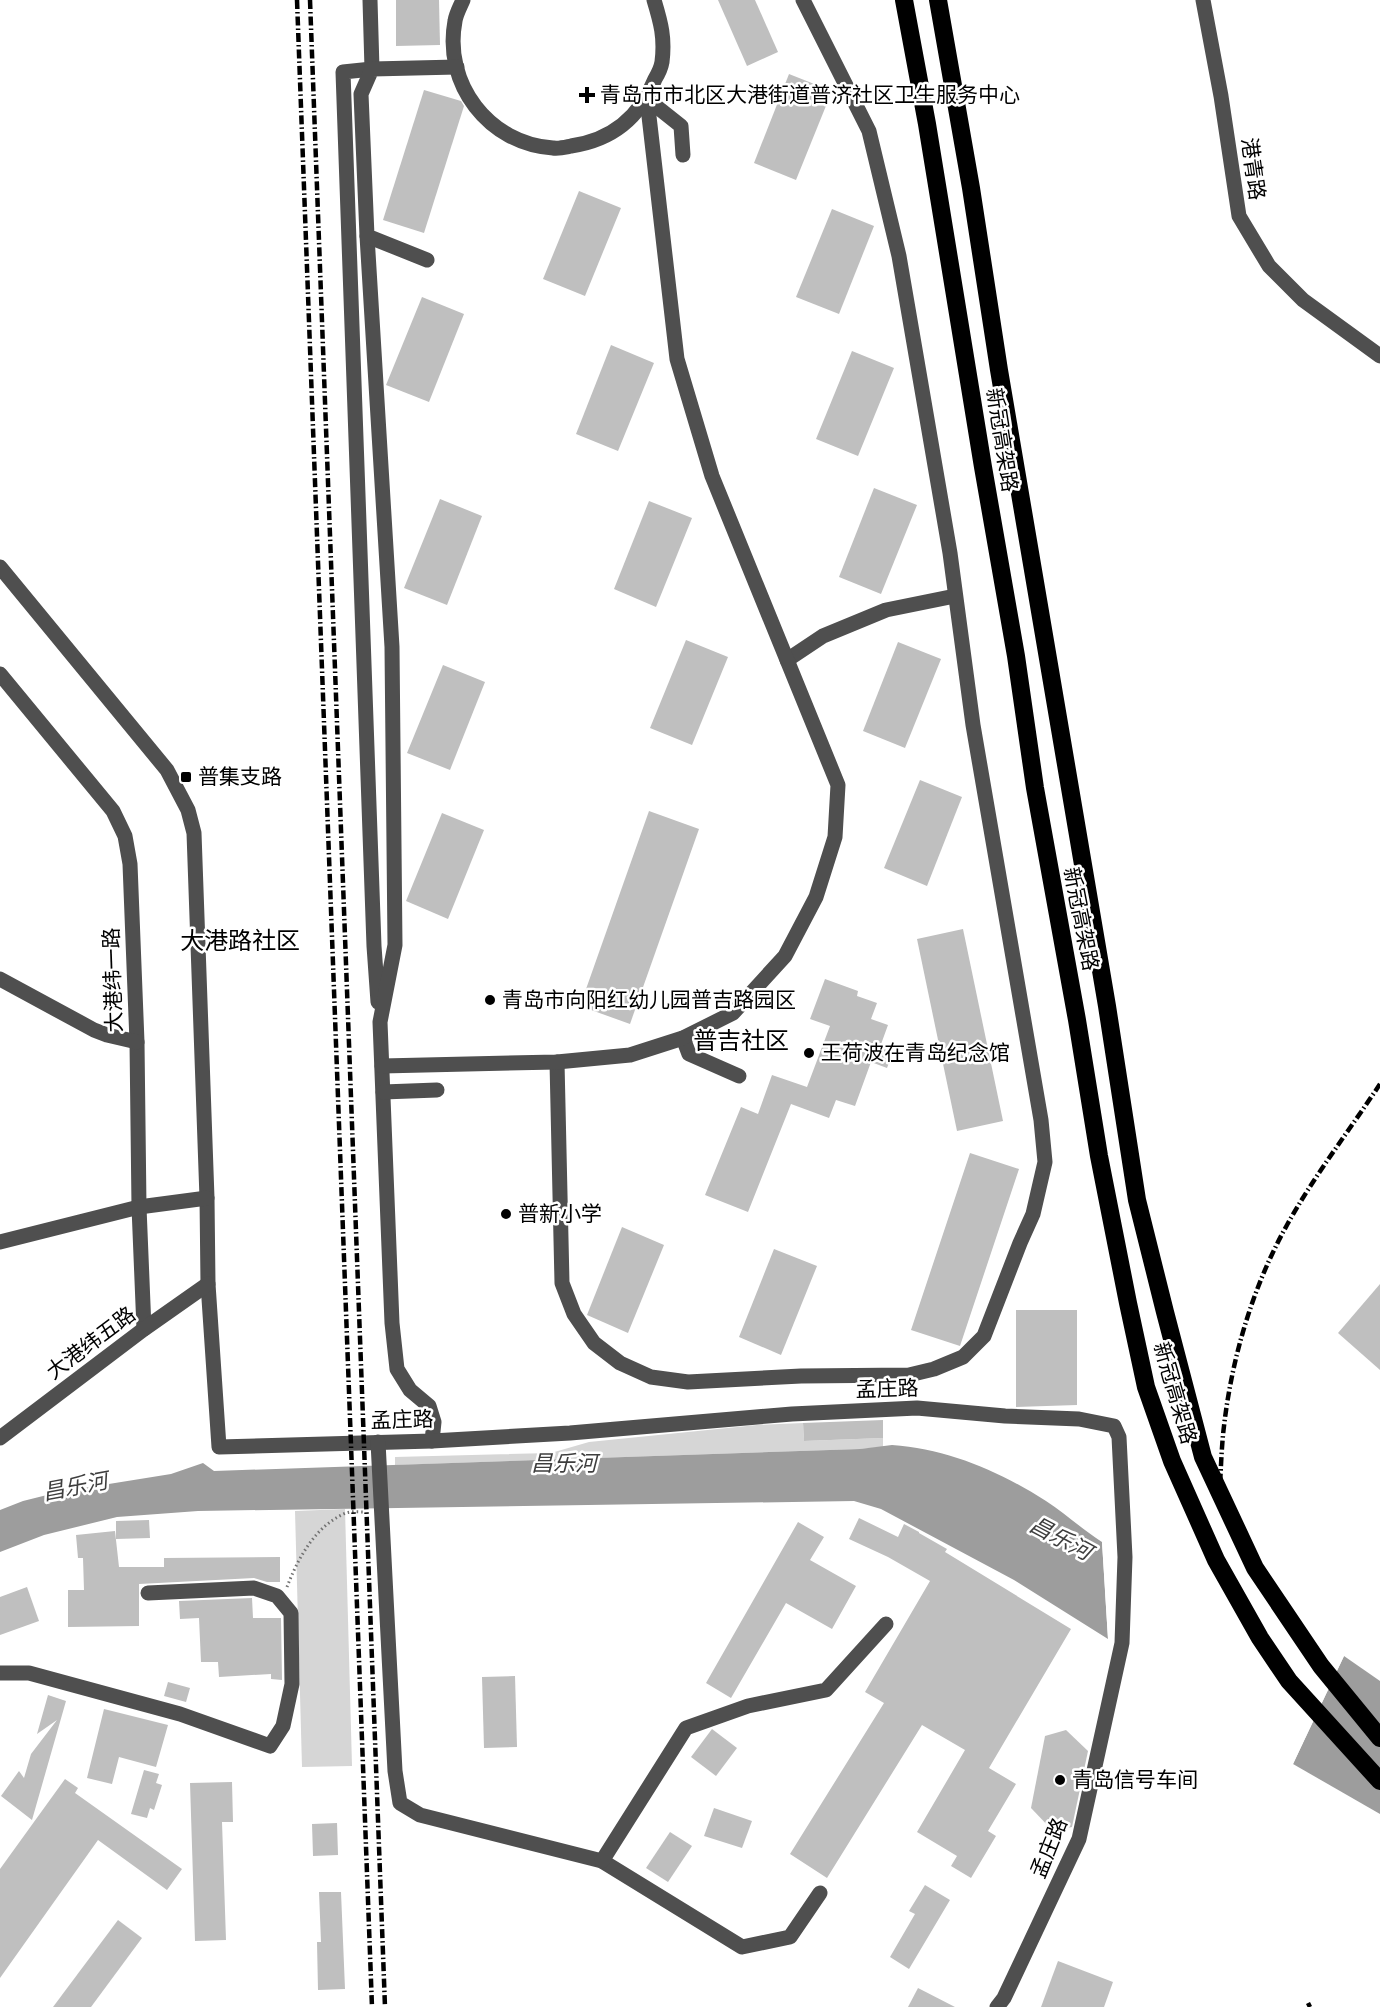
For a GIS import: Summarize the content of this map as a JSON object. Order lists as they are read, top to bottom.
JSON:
{
  "streets": {
    "highway": ["新冠高架路"],
    "street": [
      "港青路",
      "大港纬一路",
      "大港纬五路",
      "孟庄路"
    ]
  },
  "crossings": [
    ["大港纬一路", "大港纬五路"],
    ["大港纬五路", "孟庄路"]
  ],
  "districts": ["大港路社区", "普吉社区"],
  "water": ["昌乐河"],
  "places": {
    "health": ["青岛市市北区大港街道普济社区卫生服务中心"],
    "transit": ["普集支路"],
    "other": [
      "青岛市向阳红幼儿园普吉路园区",
      "王荷波在青岛纪念馆",
      "普新小学",
      "青岛信号车间"
    ]
  }
}
